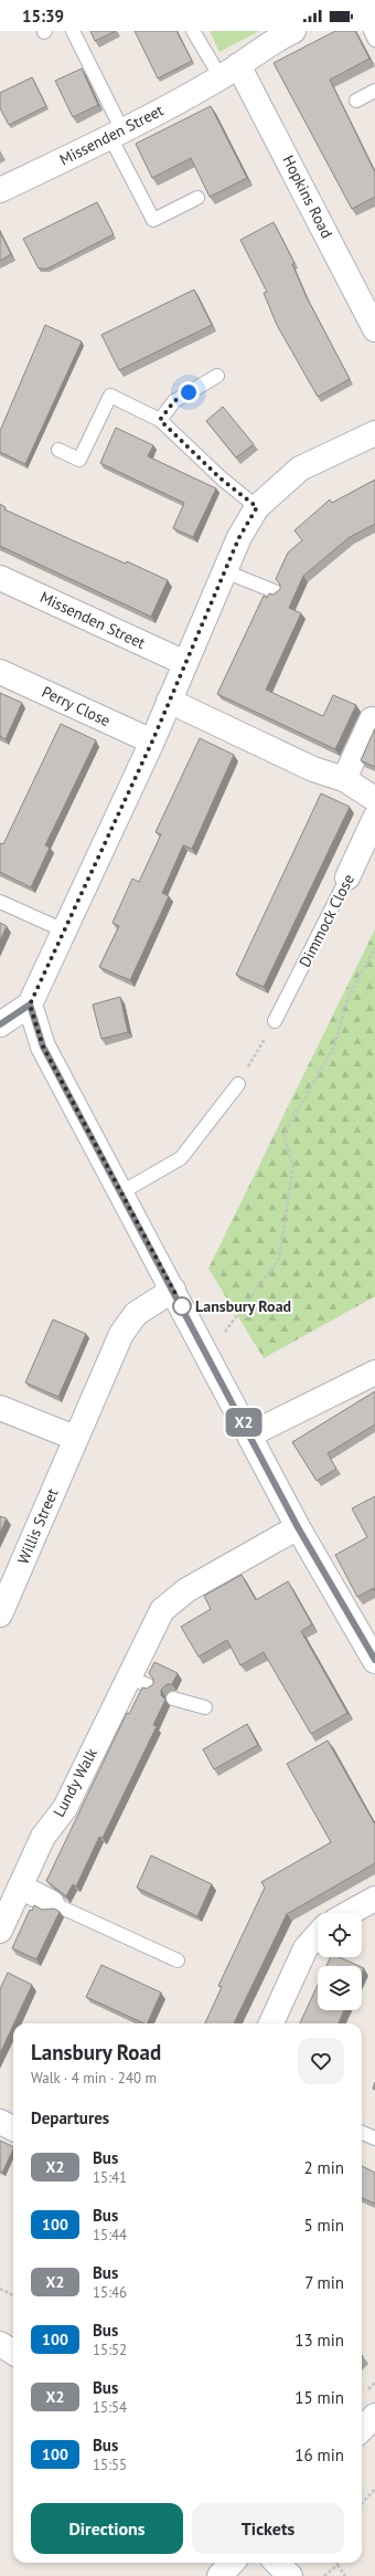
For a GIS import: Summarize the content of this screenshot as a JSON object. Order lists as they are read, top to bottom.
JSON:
{
  "streets": {
    "street": [
      "Missenden Street",
      "Hopkins Road",
      "Perry Close",
      "Dimmock Close",
      "Willis Street",
      "Lundy Walk"
    ]
  },
  "crossings": [
    ["Missenden Street", "Hopkins Road"]
  ],
  "places": ["Lansbury Road"],
  "lines": ["bus line X2"],
  "page": {
    "status": "15:39",
    "on_map": "X2",
    "heading": [
      ["Lansbury Road", "Walk · 4 min · 240 m"],
      "Departures"
    ],
    "list": [
      {
        "mark": "X2",
        "name": "Bus",
        "note": "15:41",
        "value": "2 min"
      },
      {
        "mark": "100",
        "name": "Bus",
        "note": "15:44",
        "value": "5 min"
      },
      {
        "mark": "X2",
        "name": "Bus",
        "note": "15:46",
        "value": "7 min"
      },
      {
        "mark": "100",
        "name": "Bus",
        "note": "15:52",
        "value": "13 min"
      },
      {
        "mark": "X2",
        "name": "Bus",
        "note": "15:54",
        "value": "15 min"
      },
      {
        "mark": "100",
        "name": "Bus",
        "note": "15:55",
        "value": "16 min"
      }
    ],
    "buttons": ["Directions", "Tickets"]
  }
}
